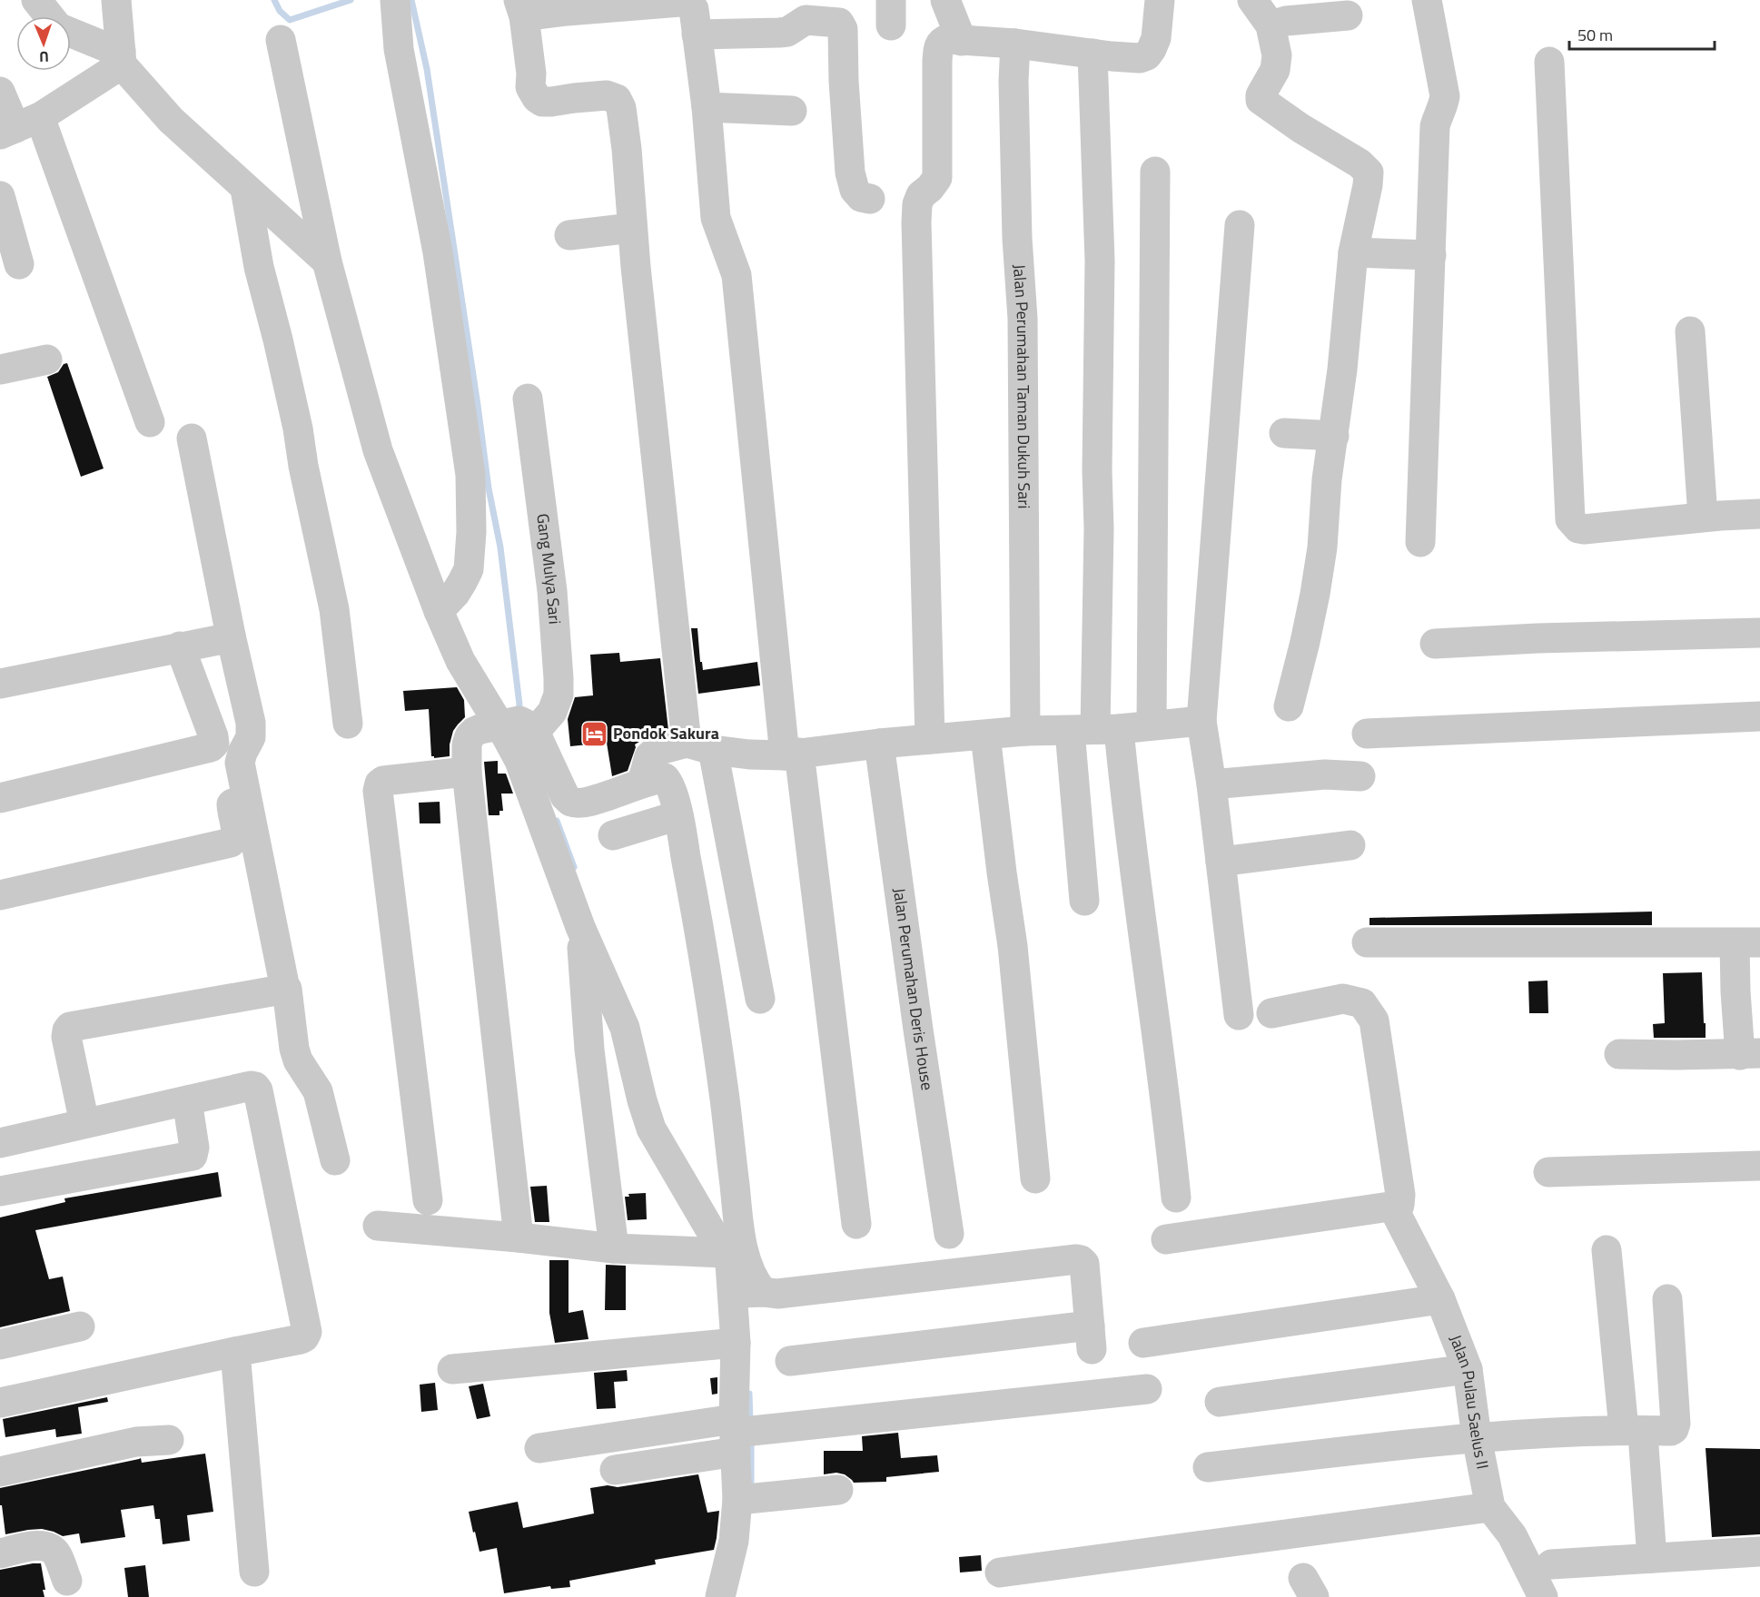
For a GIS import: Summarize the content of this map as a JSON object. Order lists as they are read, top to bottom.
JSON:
{
  "streets": {
    "street": [
      "Jalan Perumahan Taman Dukuh Sari",
      "Gang Mulya Sari",
      "Jalan Perumahan Deris House",
      "Jalan Pulau Saelus II"
    ]
  },
  "places": {
    "hotel": ["Pondok Sakura"]
  },
  "scale_bar": "50 m",
  "north": "bottom"
}
